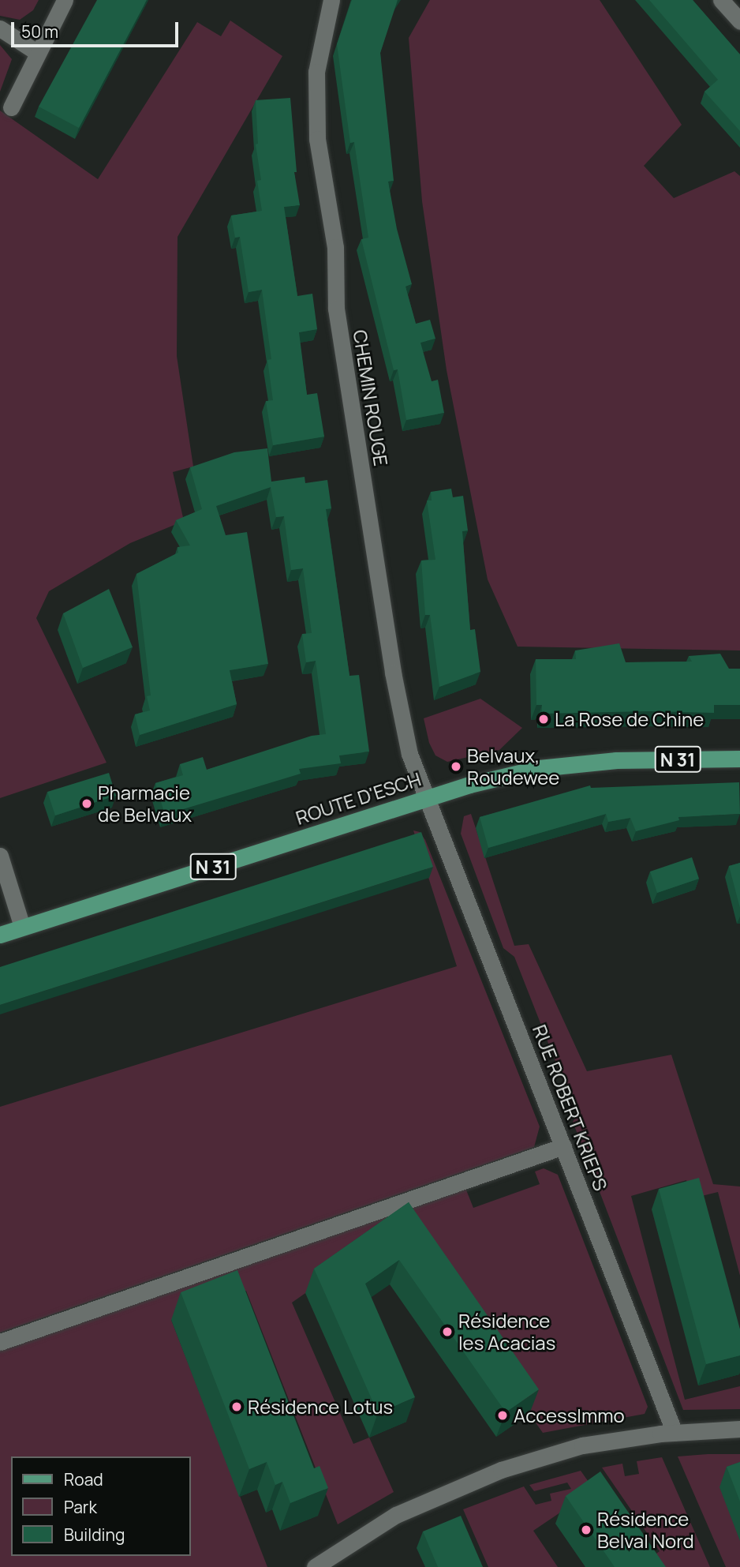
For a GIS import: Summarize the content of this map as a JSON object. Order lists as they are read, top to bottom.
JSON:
{
  "streets": {
    "main road": ["N 31", "ROUTE D'ESCH"],
    "street": ["CHEMIN ROUGE", "RUE ROBERT KRIEPS"]
  },
  "crossings": [
    ["CHEMIN ROUGE", "ROUTE D'ESCH"],
    ["CHEMIN ROUGE", "RUE ROBERT KRIEPS"],
    ["ROUTE D'ESCH", "RUE ROBERT KRIEPS"]
  ],
  "places": [
    "La Rose de Chine",
    "Belvaux, Roudewee",
    "Pharmacie de Belvaux",
    "Résidence les Acacias",
    "Résidence Lotus",
    "AccessImmo",
    "Résidence Belval Nord"
  ],
  "legend": ["Road", "Park", "Building"],
  "scale_bar": "50 m"
}
